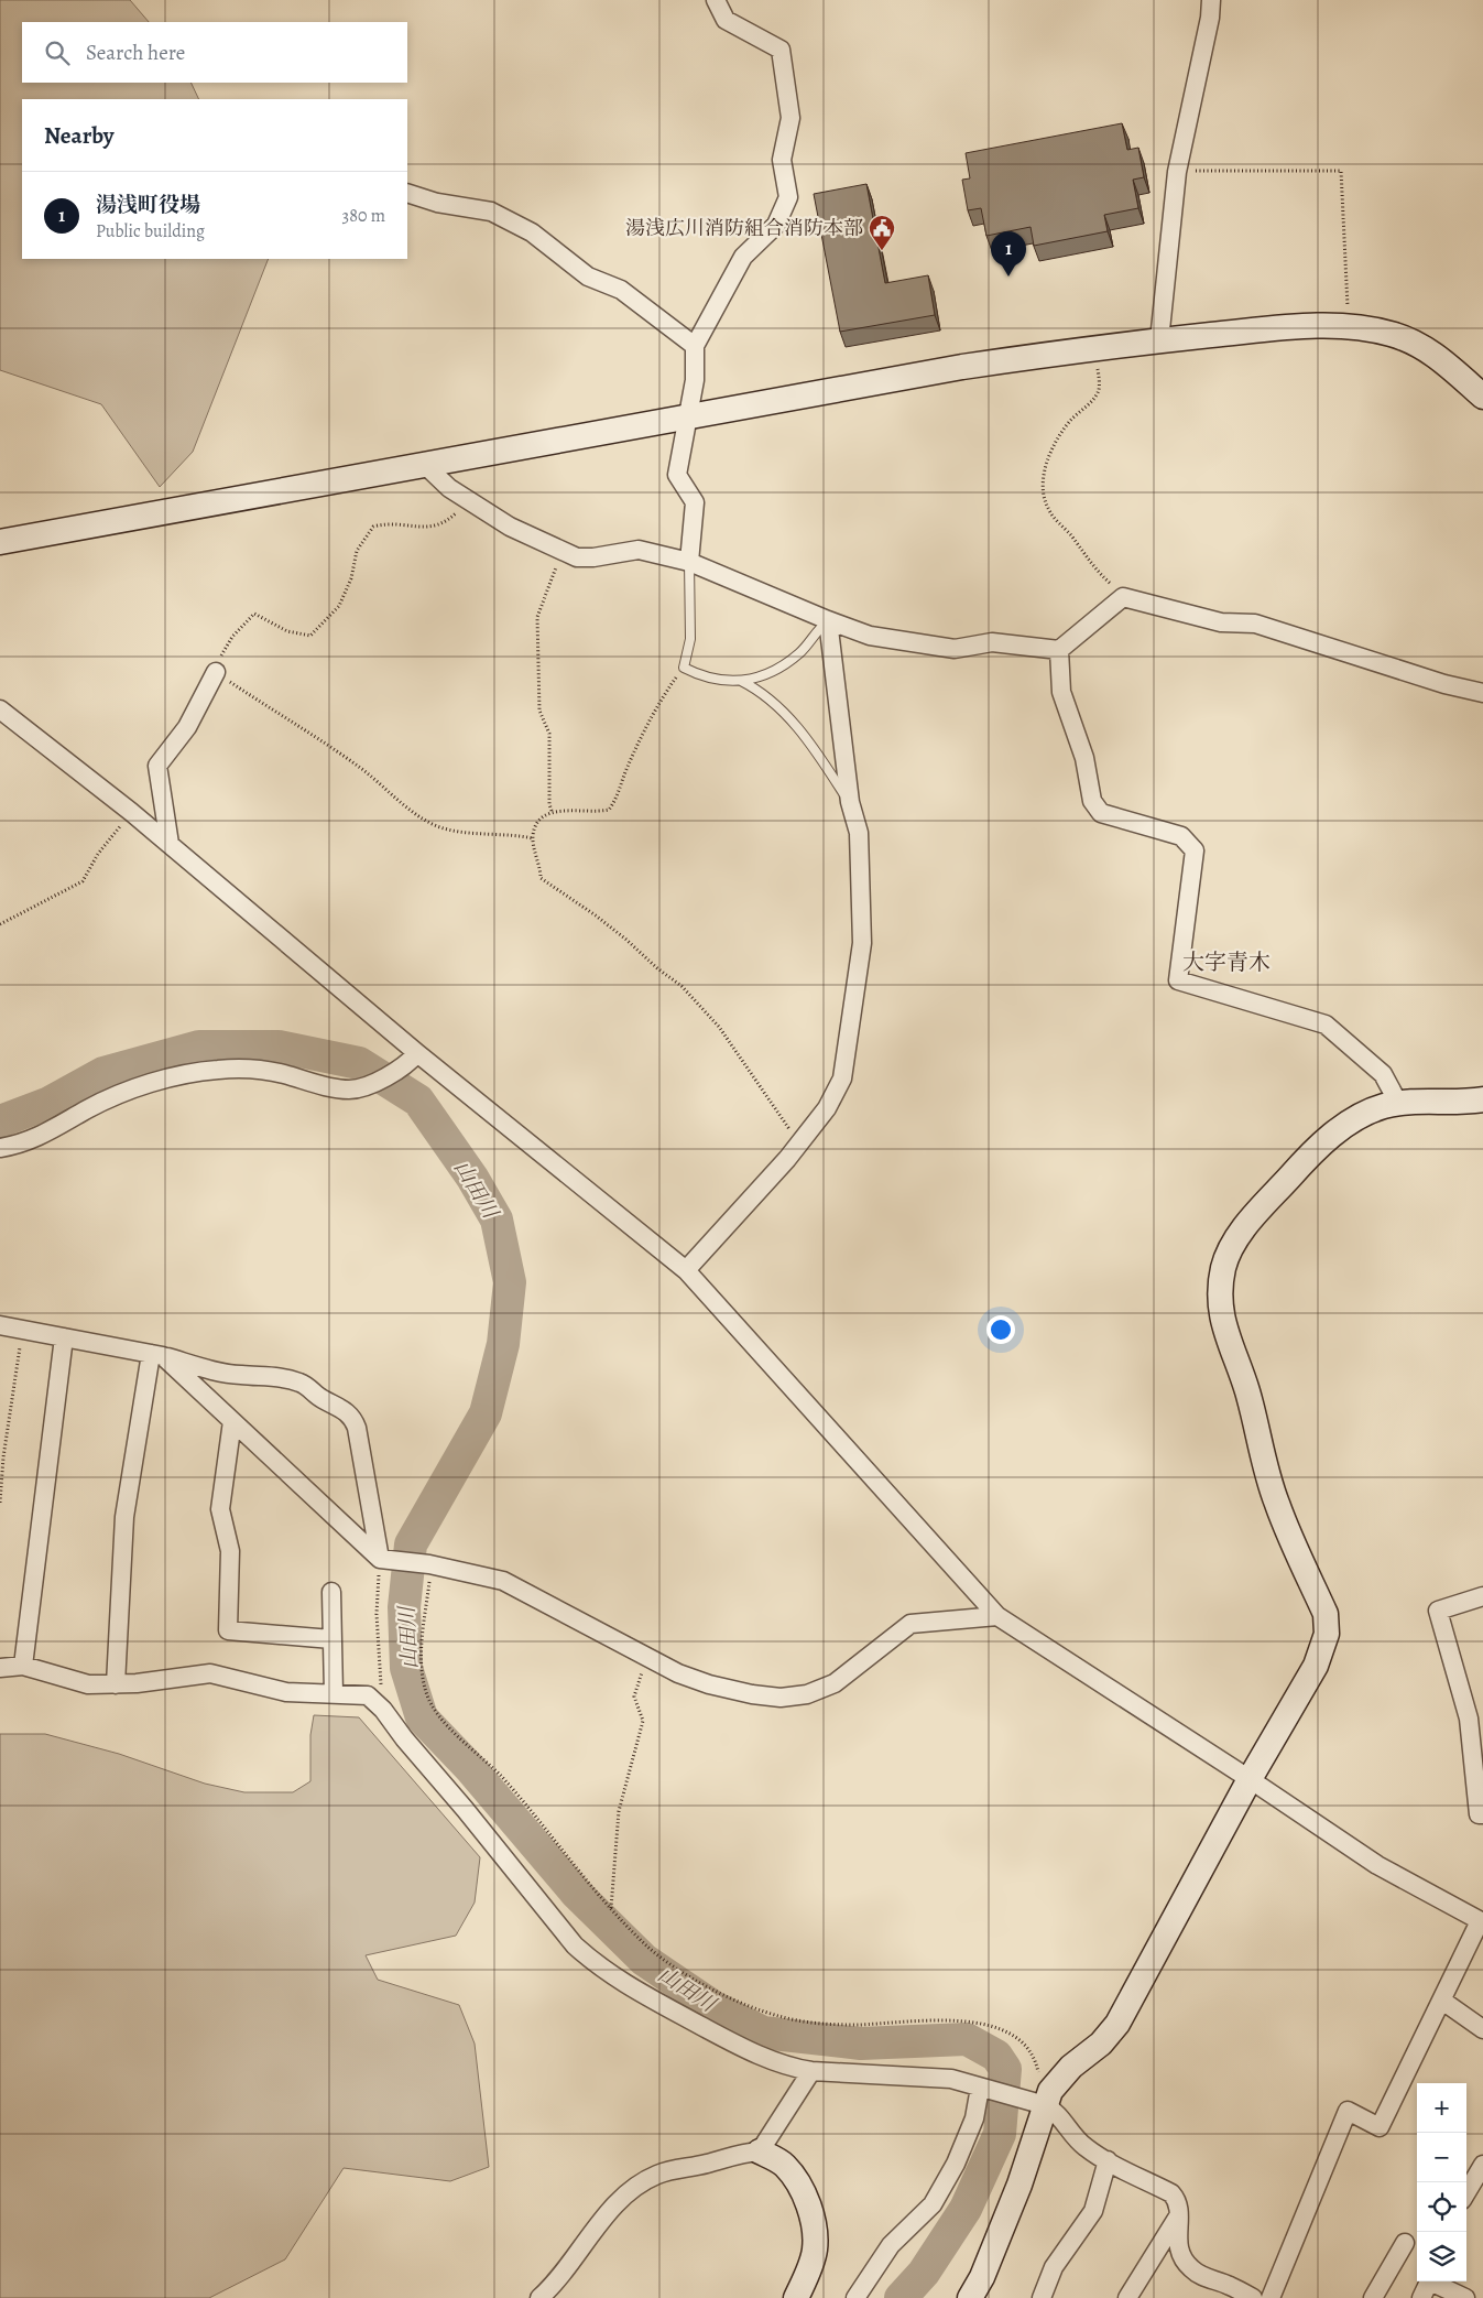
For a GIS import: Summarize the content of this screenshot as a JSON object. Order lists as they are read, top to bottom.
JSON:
{
  "districts": ["大字青木"],
  "water": ["山田川"],
  "places": {
    "public building": ["湯浅広川消防組合消防本部"]
  },
  "page": {
    "search": "Search here",
    "heading": "Nearby",
    "list": [
      {
        "mark": "1",
        "name": "湯浅町役場",
        "note": "Public building",
        "value": "380 m"
      }
    ],
    "pins": "1",
    "map_buttons": ["+", "−"]
  }
}
